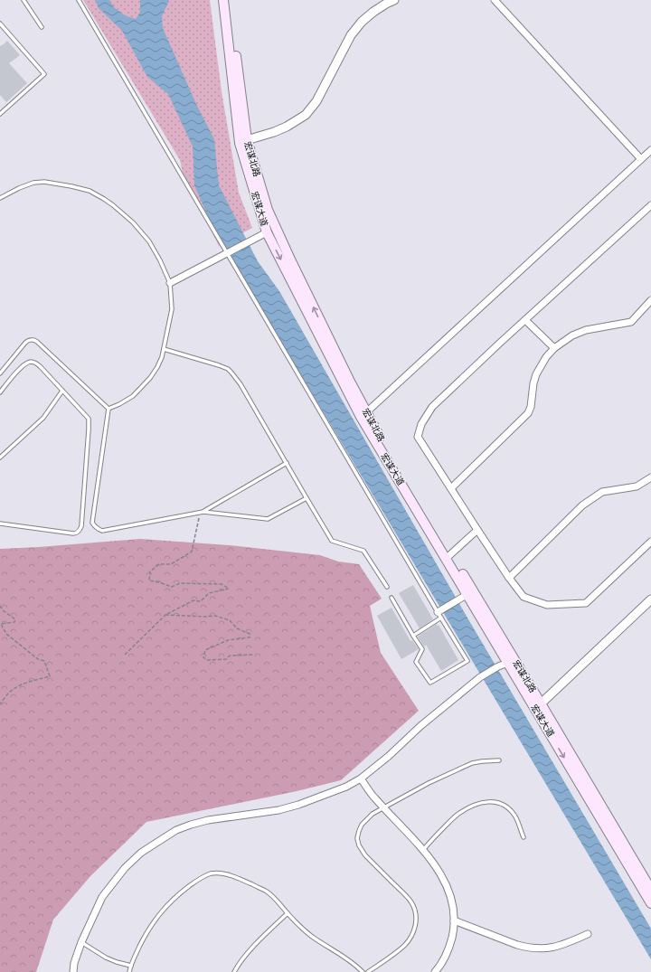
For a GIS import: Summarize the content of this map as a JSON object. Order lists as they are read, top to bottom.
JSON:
{
  "streets": {
    "main road": ["宏谋北路", "宏谋大道"]
  },
  "crossings": [
    ["宏谋北路", "宏谋大道"]
  ],
  "one_way": ["宏谋北路", "宏谋大道"]
}
